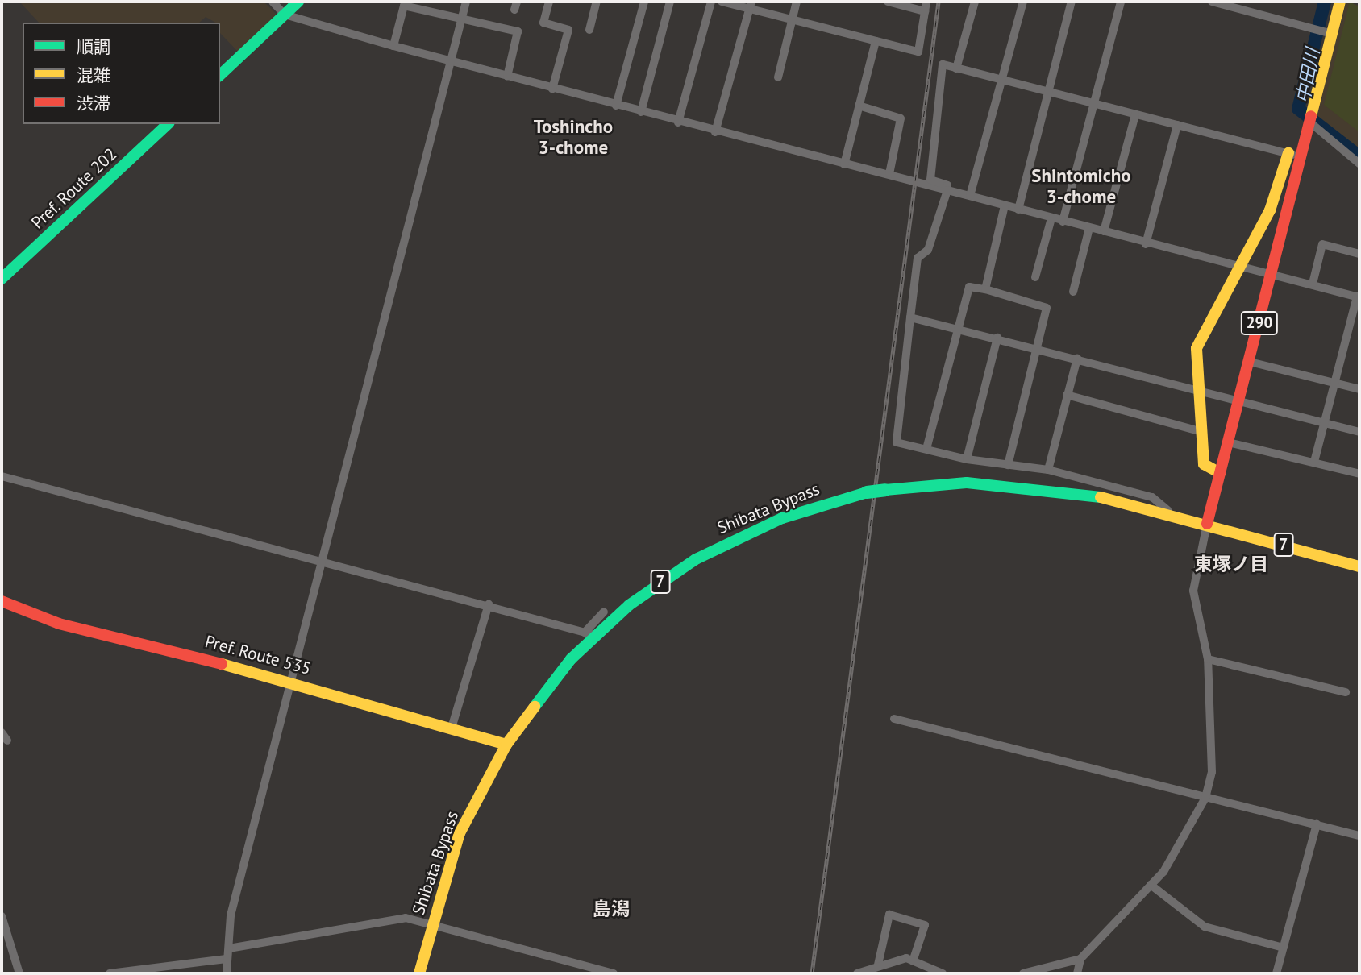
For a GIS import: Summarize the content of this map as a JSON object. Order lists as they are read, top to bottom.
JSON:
{
  "streets": {
    "main road": [
      "Pref. Route 202",
      "290",
      "Shibata Bypass",
      "7",
      "Pref. Route 535"
    ]
  },
  "crossings": [
    ["290", "Shibata Bypass"],
    ["Shibata Bypass", "Pref. Route 535"]
  ],
  "districts": [
    "Toshincho 3-chome",
    "Shintomicho 3-chome",
    "東塚ノ目",
    "島潟"
  ],
  "water": ["中田川"],
  "legend": ["順調", "混雑", "渋滞"]
}
